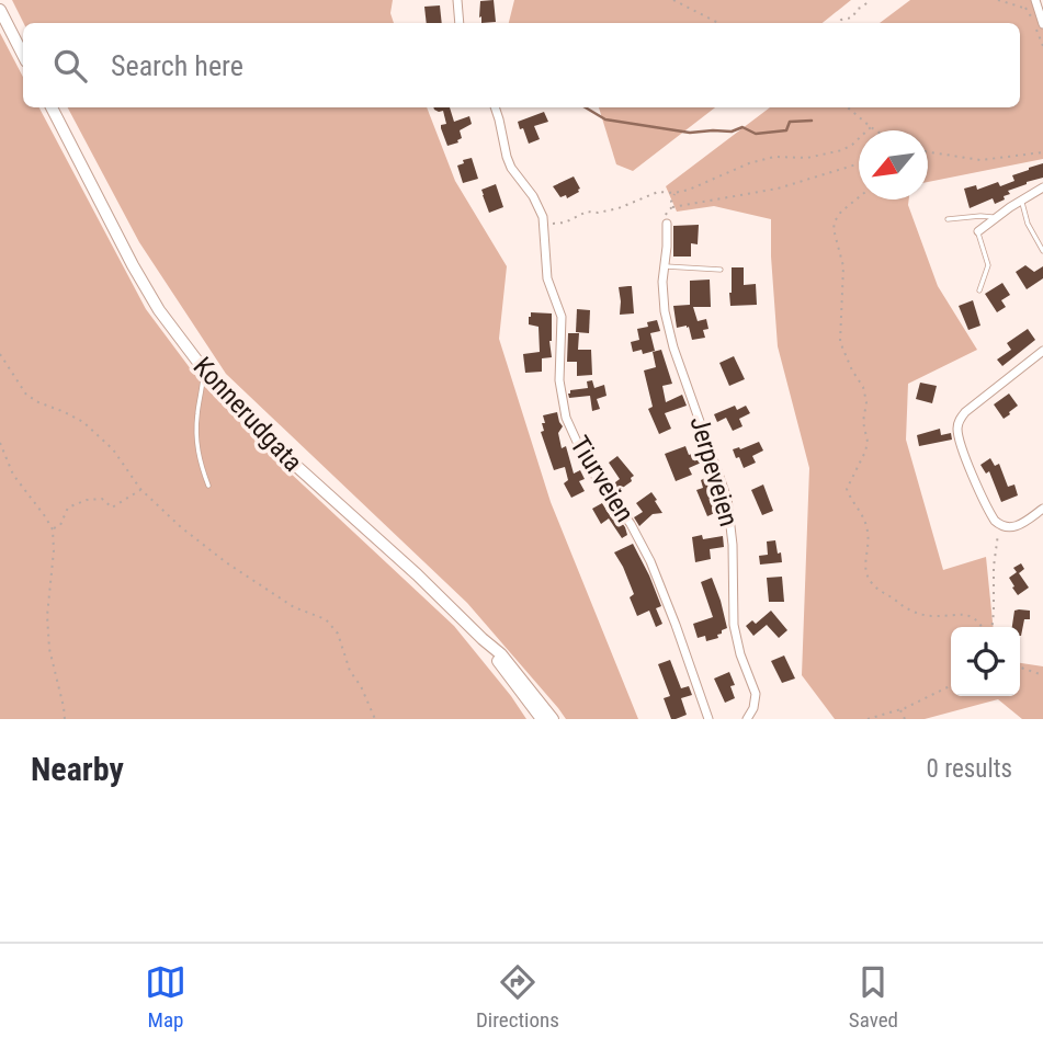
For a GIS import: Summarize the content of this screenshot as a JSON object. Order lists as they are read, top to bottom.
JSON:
{
  "streets": {
    "main road": ["Konnerudgata"],
    "street": ["Jerpeveien", "Tiurveien"]
  },
  "north": "bottom left",
  "page": {
    "search": "Search here",
    "heading": ["Nearby", "0 results"],
    "nav": ["Map", "Directions", "Saved"]
  }
}
